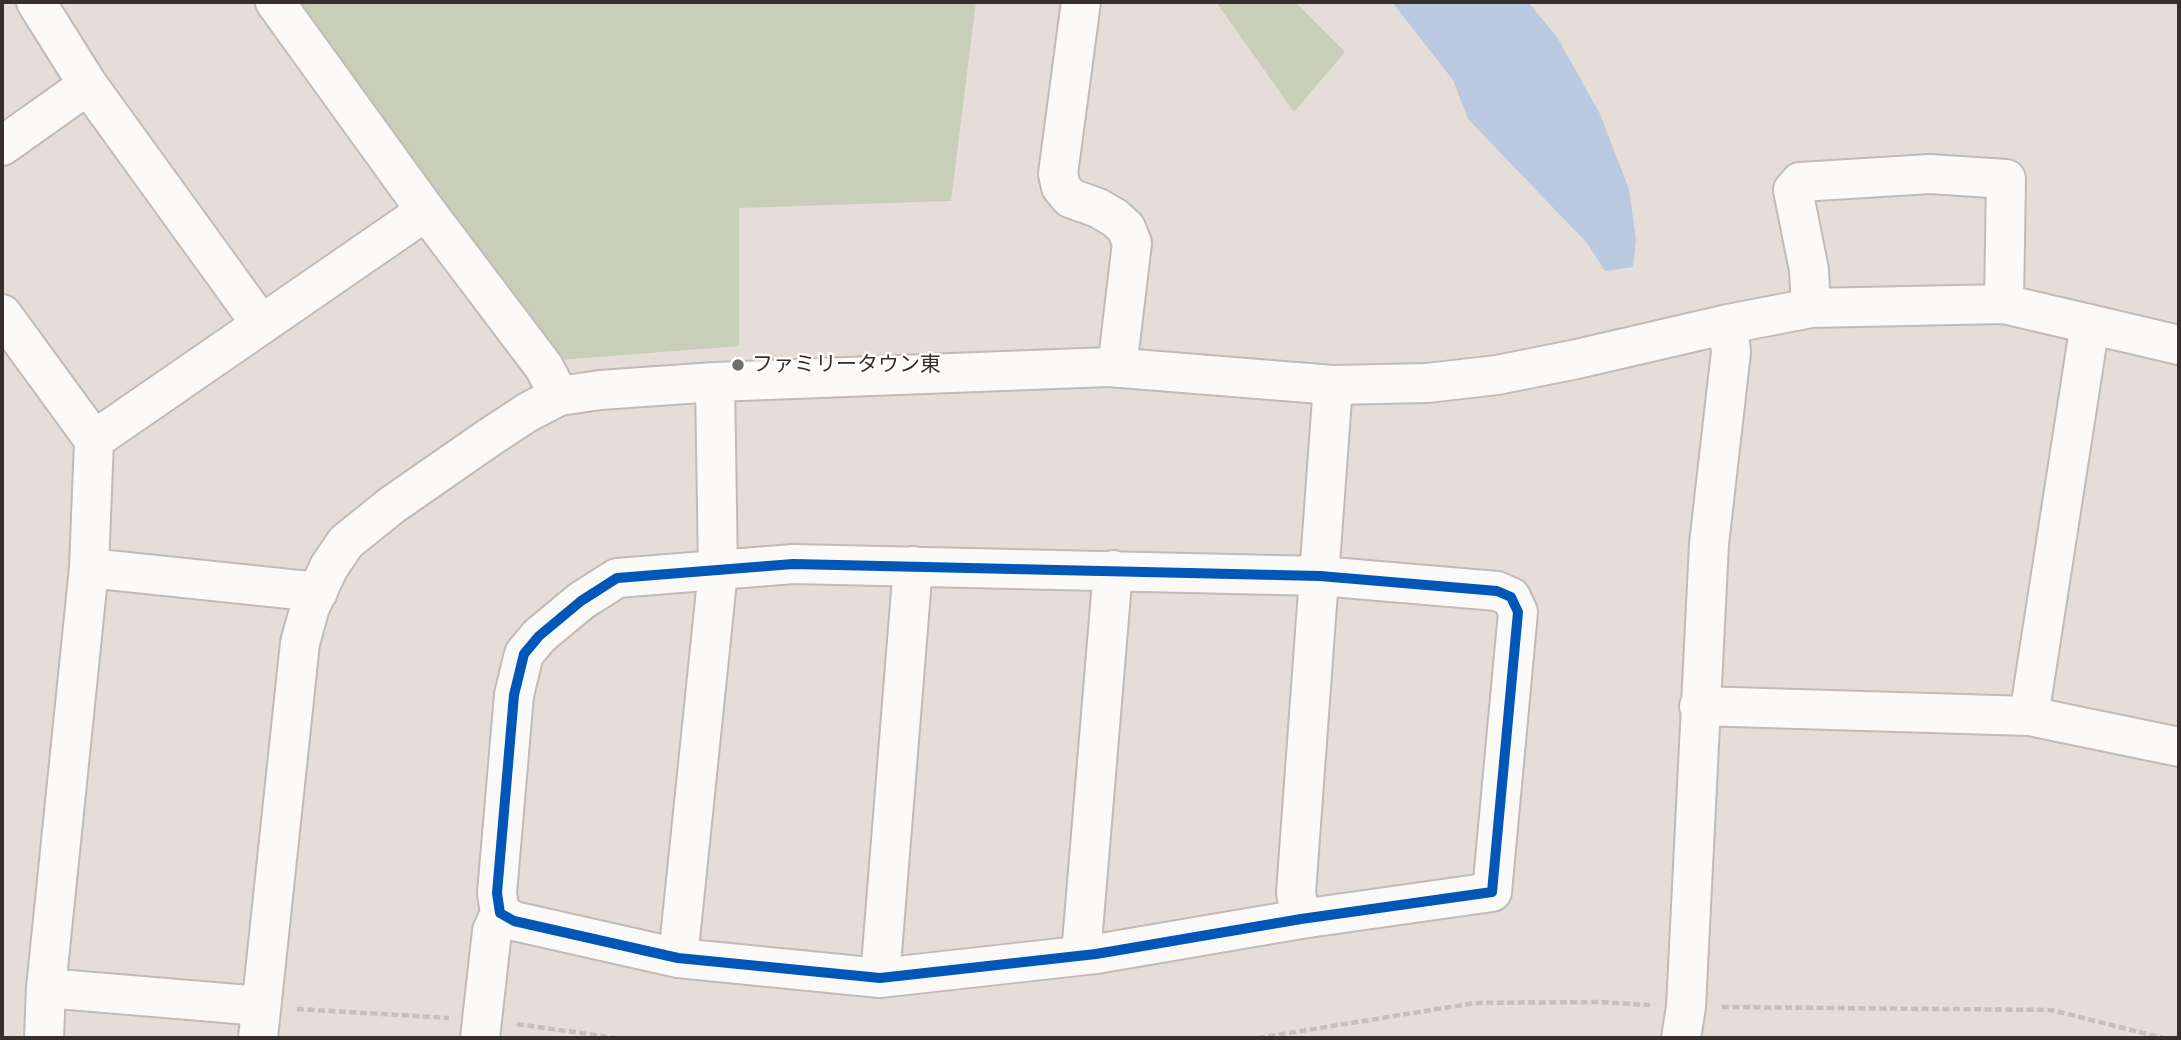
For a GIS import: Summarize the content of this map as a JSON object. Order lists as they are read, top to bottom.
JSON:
{
  "places": ["ファミリータウン東"]
}
